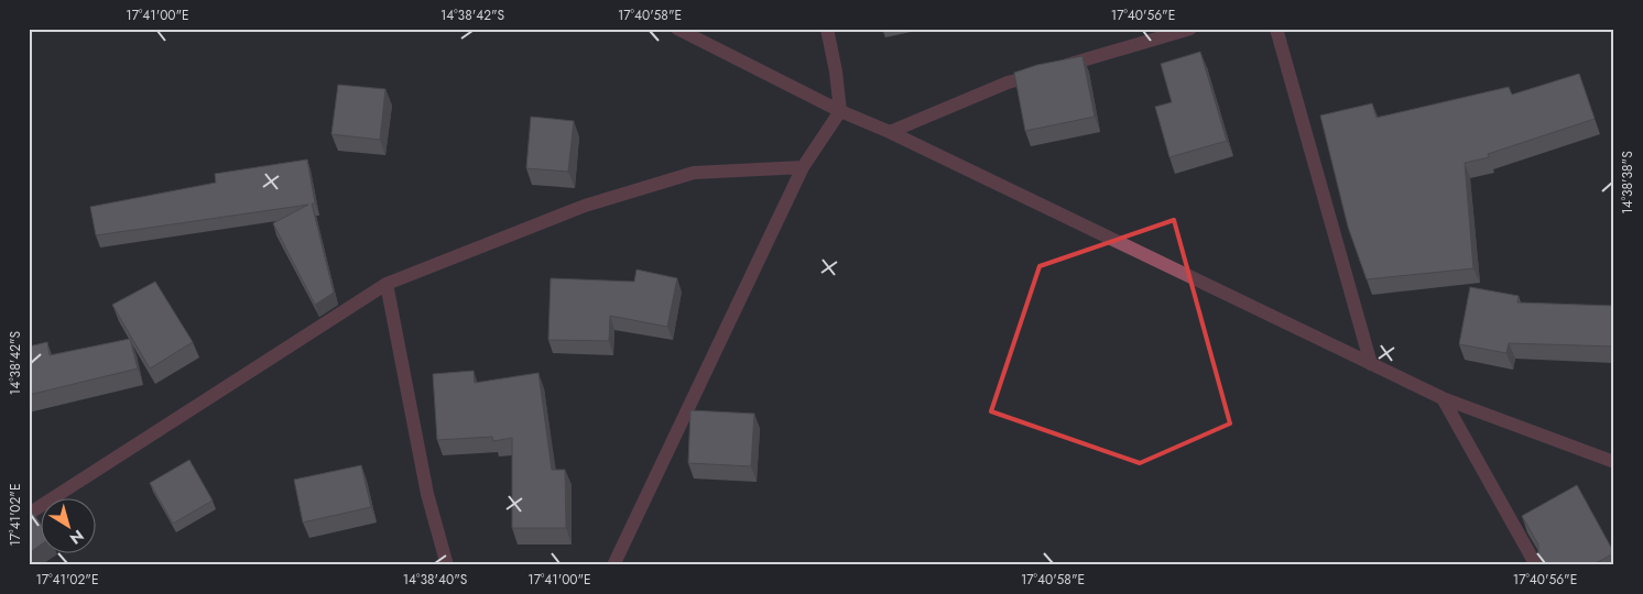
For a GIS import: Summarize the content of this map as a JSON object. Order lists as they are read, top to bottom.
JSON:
{
  "north": "bottom right",
  "coordinates": [
    "17°41'00\"E",
    "14°38'42\"S",
    "17°40'58\"E",
    "17°40'56\"E",
    "14°38'38\"S",
    "17°41'02\"E",
    "14°38'40\"S"
  ]
}
